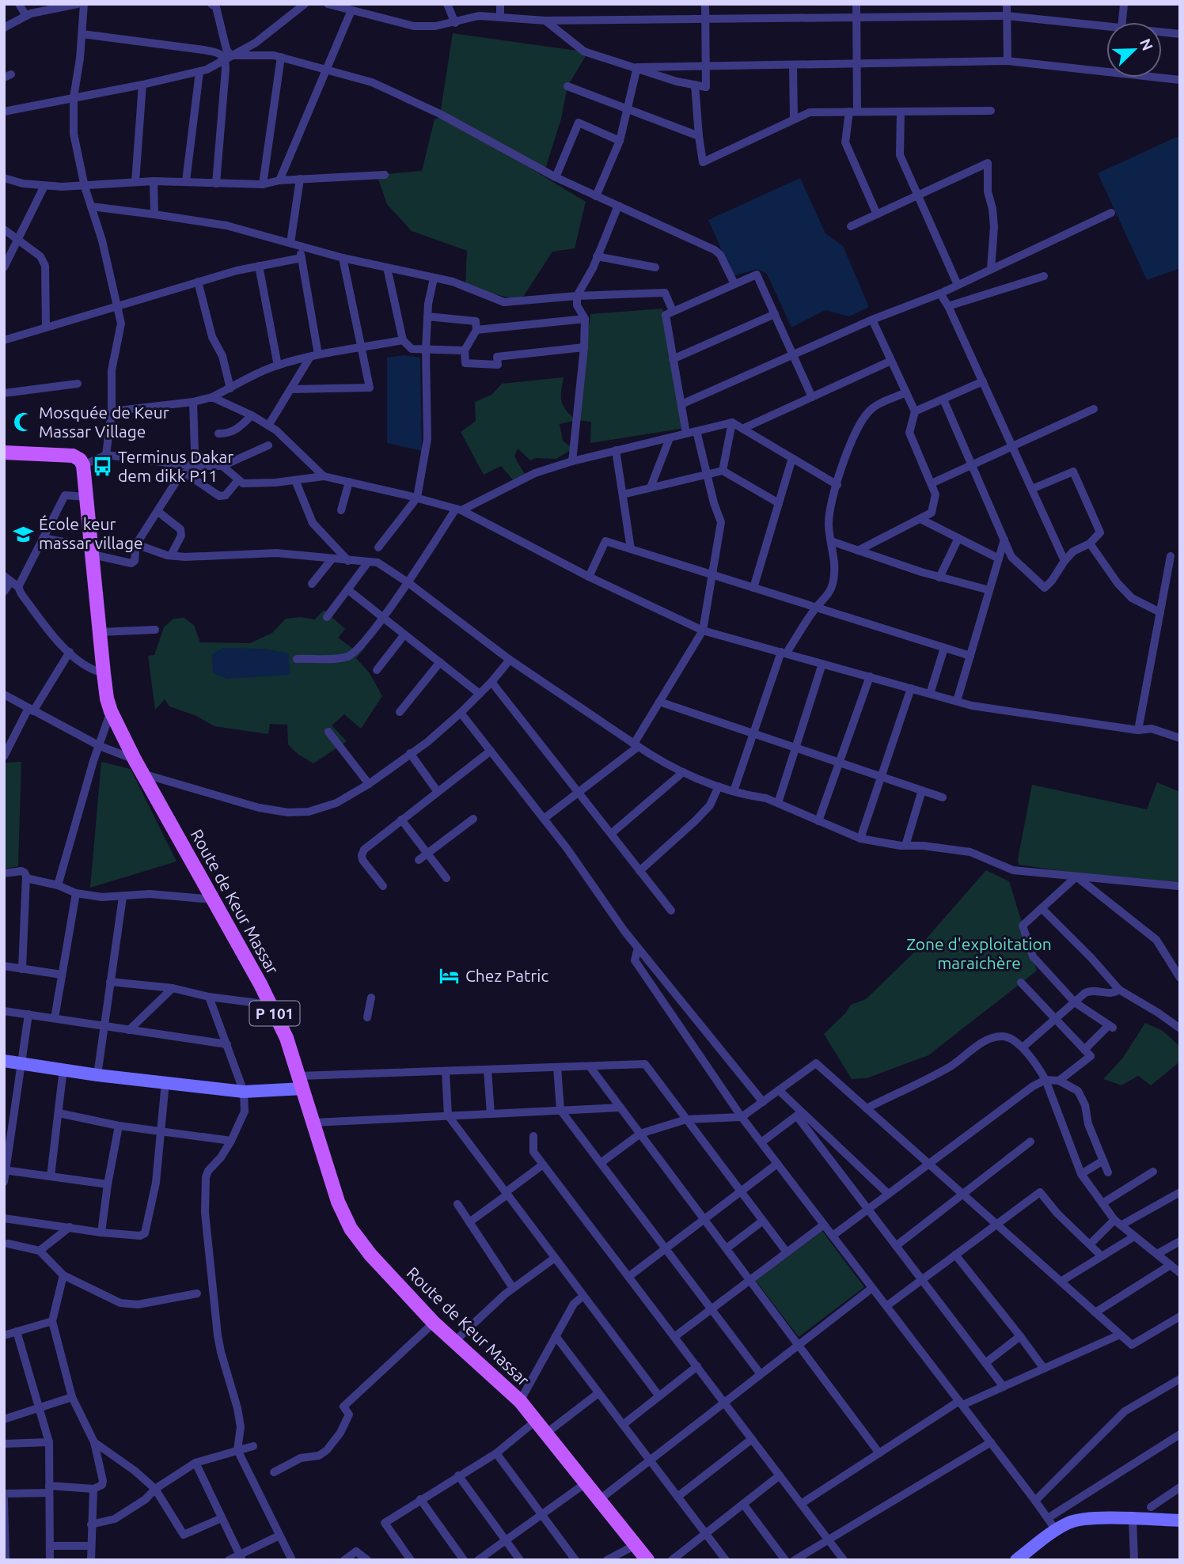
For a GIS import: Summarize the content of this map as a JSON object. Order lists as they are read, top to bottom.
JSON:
{
  "streets": {
    "main road": ["Route de Keur Massar", "P 101"]
  },
  "parks": ["Zone d'exploitation maraichère"],
  "places": {
    "mosque": ["Mosquée de Keur Massar Village"],
    "bus stop": ["Terminus Dakar dem dikk P11"],
    "school or university": ["École keur massar village"],
    "hotel": ["Chez Patric"]
  },
  "north": "top right"
}
